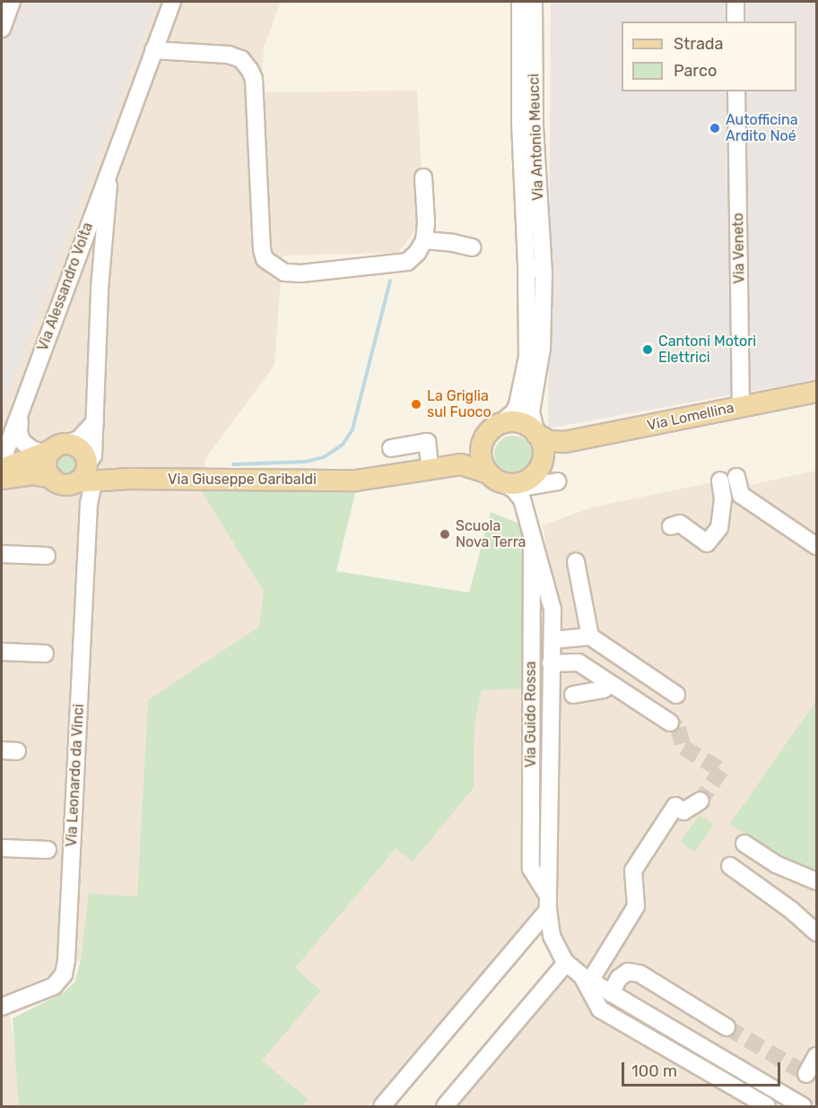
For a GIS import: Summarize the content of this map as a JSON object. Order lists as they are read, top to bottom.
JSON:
{
  "streets": {
    "main road": ["Via Lomellina", "Via Giuseppe Garibaldi"],
    "street": [
      "Via Antonio Meucci",
      "Via Veneto",
      "Via Alessandro Volta",
      "Via Guido Rossa",
      "Via Leonardo da Vinci"
    ]
  },
  "crossings": [
    ["Via Antonio Meucci", "Via Lomellina"],
    ["Via Antonio Meucci", "Via Guido Rossa"],
    ["Via Veneto", "Via Lomellina"],
    ["Via Alessandro Volta", "Via Giuseppe Garibaldi"],
    ["Via Alessandro Volta", "Via Leonardo da Vinci"],
    ["Via Lomellina", "Via Guido Rossa"],
    ["Via Giuseppe Garibaldi", "Via Leonardo da Vinci"]
  ],
  "places": [
    "Autofficina Ardito Noé",
    "Cantoni Motori Elettrici",
    "La Griglia sul Fuoco",
    "Scuola Nova Terra"
  ],
  "legend": ["Strada", "Parco"],
  "scale_bar": "100 m"
}
